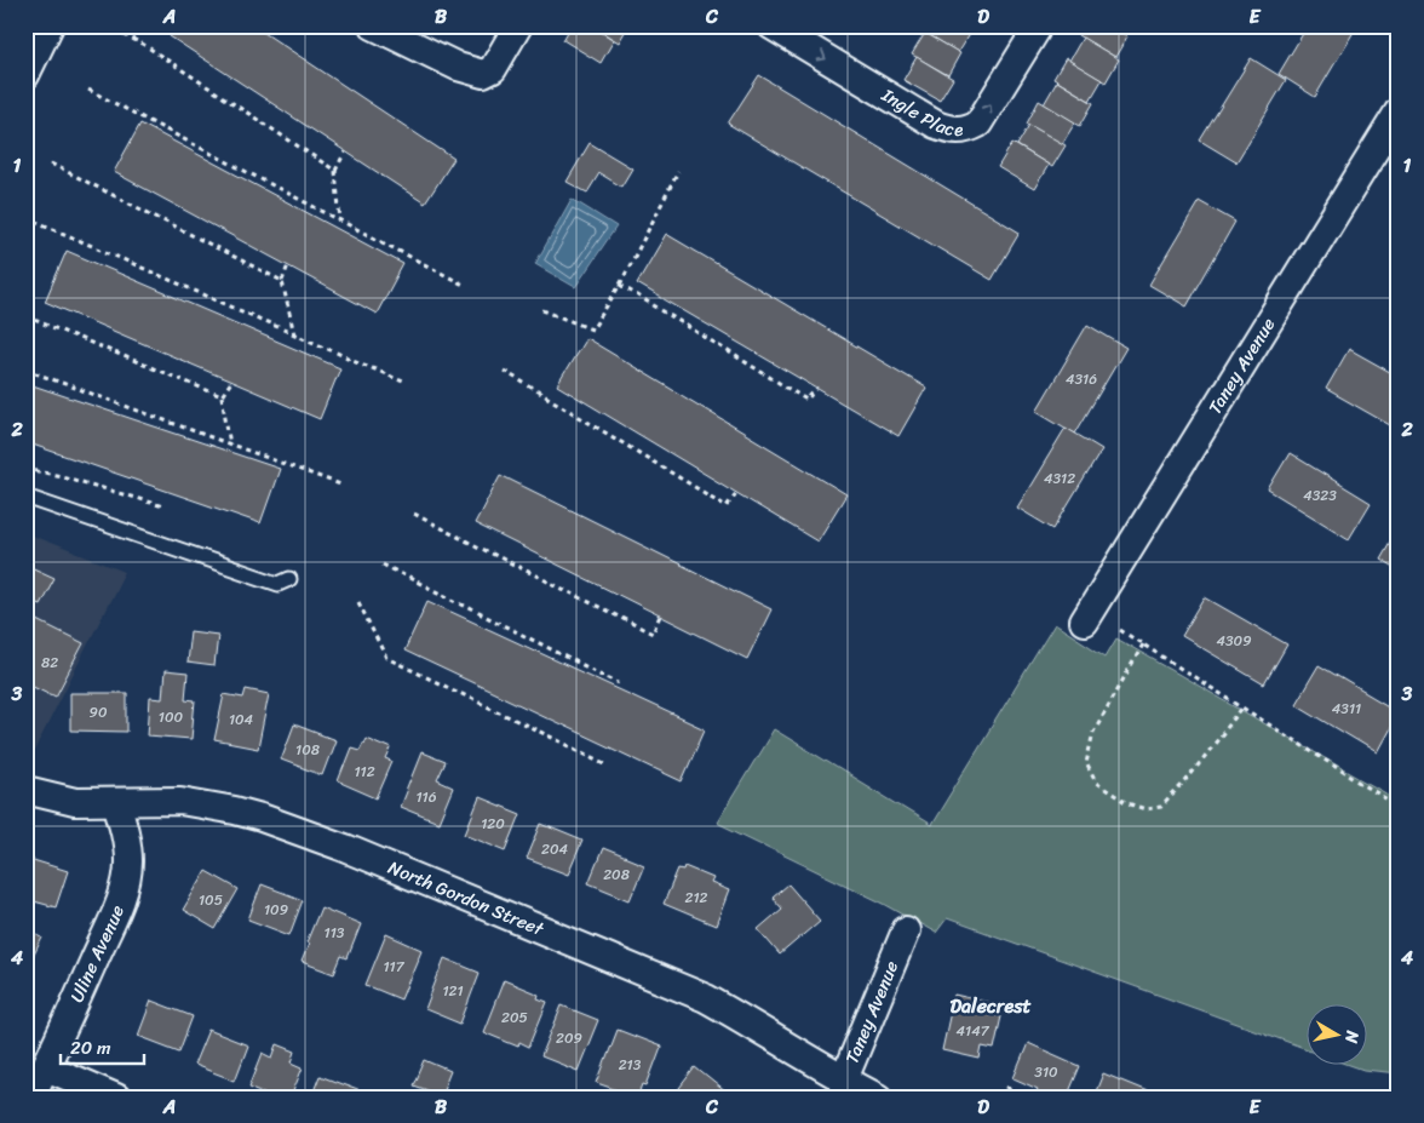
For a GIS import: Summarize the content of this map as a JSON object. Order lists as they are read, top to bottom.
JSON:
{
  "streets": {
    "street": [
      "Ingle Place",
      "Taney Avenue",
      "North Gordon Street",
      "Uline Avenue"
    ]
  },
  "crossings": [
    ["Taney Avenue", "North Gordon Street"],
    ["North Gordon Street", "Uline Avenue"]
  ],
  "districts": ["Dalecrest"],
  "house_numbers": [
    "4316",
    "4312",
    "4323",
    "4309",
    "82",
    "4311",
    "90",
    "100",
    "104",
    "108",
    "112",
    "116",
    "120",
    "204",
    "208",
    "212",
    "105",
    "109",
    "113",
    "117",
    "121",
    "205",
    "4147",
    "209",
    "213",
    "310"
  ],
  "scale_bar": "20 m",
  "north": "right",
  "grid": {
    "columns": [
      "A",
      "B",
      "C",
      "D",
      "E"
    ],
    "rows": [
      "1",
      "2",
      "3",
      "4"
    ]
  }
}
